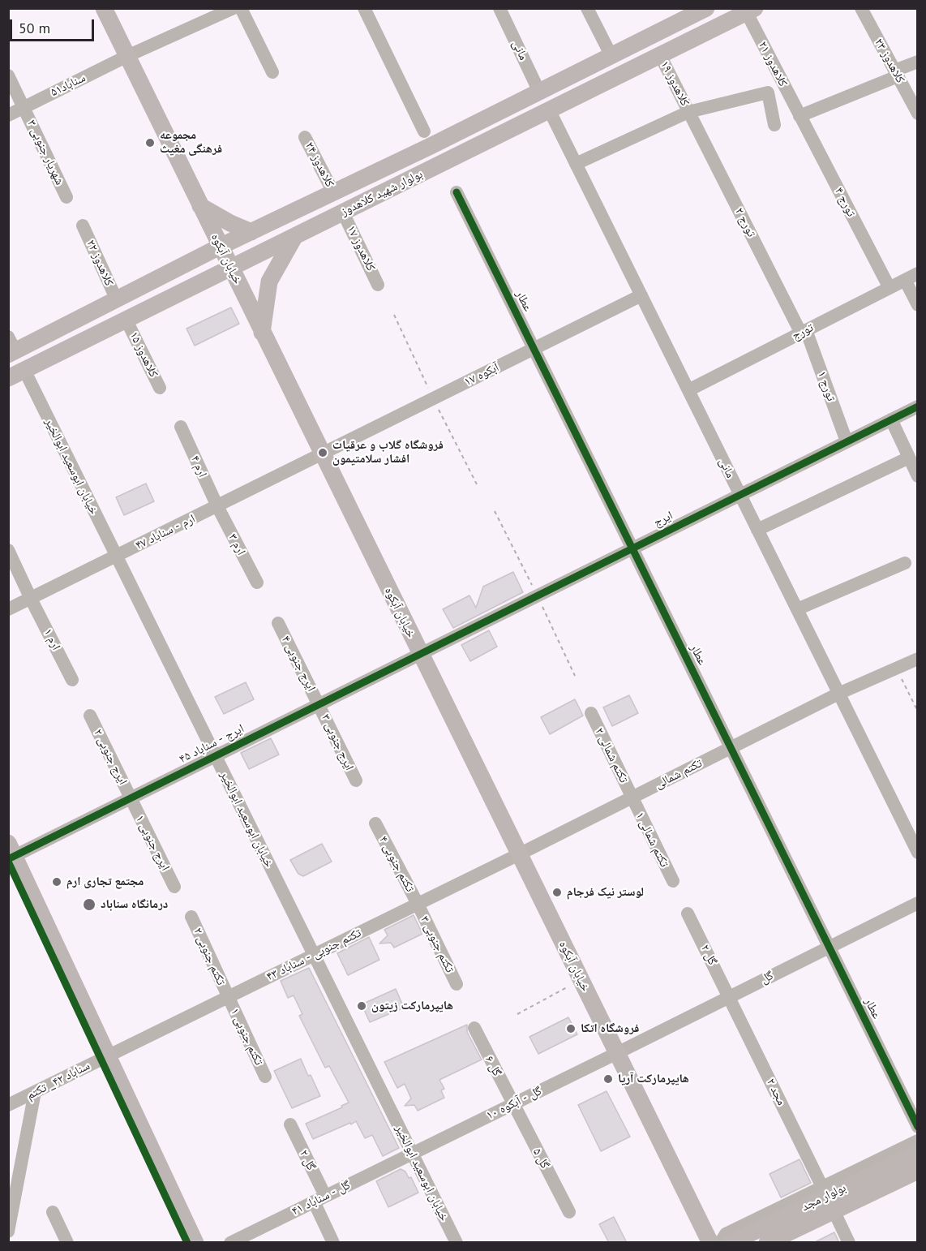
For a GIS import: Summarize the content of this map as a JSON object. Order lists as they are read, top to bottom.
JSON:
{
  "streets": {
    "main road": ["بولوار شهید کلاهدوز", "خیابان آبکوه", "بولوار مجد"],
    "street": [
      "مانی",
      "کلاهدوز ۲۳",
      "کلاهدوز ۲۱",
      "کلاهدوز ۱۹",
      "سناباد۵۱",
      "شهریار جنوبی ۳",
      "کلاهدوز ۲۴",
      "تورج ۴",
      "تورج ۲",
      "کلاهدوز ۱۷",
      "کلاهدوز ۲۲",
      "عطار",
      "تورج",
      "کلاهدوز ۱۵",
      "آبکوه ۱۷",
      "تورج ۱",
      "خیابان ابوسعید ابوالخیر",
      "ارم ۴",
      "ایرج",
      "ارم - سناباد ۴۷",
      "ارم ۳",
      "ارم ۱",
      "ایرج جنوبی ۴",
      "ایرج جنوبی ۳",
      "ایرج - سناباد ۴۵",
      "تکتم شمالی ۲",
      "ایرج جنوبی ۲",
      "تکتم شمالی",
      "تکتم شمالی ۱",
      "ایرج جنوبی ۱",
      "تکتم جنوبی ۴",
      "تکتم جنوبی ۳",
      "تکتم جنوبی - سناباد ۴۳",
      "گل ۲",
      "تکتم جنوبی ۲",
      "گل",
      "تکتم جنوبی ۱",
      "گل ۶",
      "سناباد ۴۲_ تکتم",
      "مجد ۲",
      "گل - آبکوه ۱۰",
      "گل ۵",
      "گل - سناباد ۴۱"
    ]
  },
  "crossings": [
    ["مانی", "بولوار شهید کلاهدوز"],
    ["مانی", "تورج"],
    ["مانی", "آبکوه ۱۷"],
    ["مانی", "ایرج"],
    ["مانی", "تکتم شمالی"],
    ["کلاهدوز ۲۱", "بولوار شهید کلاهدوز"],
    ["کلاهدوز ۲۱", "تورج ۴"],
    ["کلاهدوز ۱۹", "بولوار شهید کلاهدوز"],
    ["کلاهدوز ۱۹", "تورج ۲"],
    ["سناباد۵۱", "شهریار جنوبی ۳"],
    ["سناباد۵۱", "خیابان آبکوه"],
    ["کلاهدوز ۲۴", "بولوار شهید کلاهدوز"],
    ["بولوار شهید کلاهدوز", "کلاهدوز ۱۷"],
    ["بولوار شهید کلاهدوز", "خیابان آبکوه"],
    ["بولوار شهید کلاهدوز", "کلاهدوز ۲۲"],
    ["بولوار شهید کلاهدوز", "کلاهدوز ۱۵"],
    ["بولوار شهید کلاهدوز", "خیابان ابوسعید ابوالخیر"],
    ["تورج ۴", "تورج"],
    ["تورج ۲", "تورج"],
    ["تورج ۲", "تورج ۱"],
    ["خیابان آبکوه", "آبکوه ۱۷"],
    ["خیابان آبکوه", "ایرج"],
    ["خیابان آبکوه", "ارم - سناباد ۴۷"],
    ["خیابان آبکوه", "ایرج - سناباد ۴۵"],
    ["خیابان آبکوه", "تکتم شمالی"],
    ["خیابان آبکوه", "تکتم جنوبی - سناباد ۴۳"],
    ["خیابان آبکوه", "گل"],
    ["خیابان آبکوه", "گل - آبکوه ۱۰"],
    ["عطار", "آبکوه ۱۷"],
    ["عطار", "ایرج"],
    ["عطار", "تکتم شمالی"],
    ["عطار", "گل"],
    ["تورج", "تورج ۱"],
    ["آبکوه ۱۷", "ارم - سناباد ۴۷"],
    ["تورج ۱", "ایرج"],
    ["خیابان ابوسعید ابوالخیر", "ارم - سناباد ۴۷"],
    ["خیابان ابوسعید ابوالخیر", "ایرج - سناباد ۴۵"],
    ["خیابان ابوسعید ابوالخیر", "تکتم جنوبی - سناباد ۴۳"],
    ["خیابان ابوسعید ابوالخیر", "گل - آبکوه ۱۰"],
    ["خیابان ابوسعید ابوالخیر", "گل - سناباد ۴۱"],
    ["ارم ۴", "ارم - سناباد ۴۷"],
    ["ارم ۴", "ارم ۳"],
    ["ایرج", "ایرج - سناباد ۴۵"],
    ["ارم - سناباد ۴۷", "ارم ۳"],
    ["ارم - سناباد ۴۷", "ارم ۱"],
    ["ایرج جنوبی ۴", "ایرج جنوبی ۳"],
    ["ایرج جنوبی ۴", "ایرج - سناباد ۴۵"],
    ["ایرج جنوبی ۳", "ایرج - سناباد ۴۵"],
    ["ایرج - سناباد ۴۵", "ایرج جنوبی ۲"],
    ["ایرج - سناباد ۴۵", "ایرج جنوبی ۱"],
    ["تکتم شمالی ۲", "تکتم شمالی"],
    ["تکتم شمالی ۲", "تکتم شمالی ۱"],
    ["ایرج جنوبی ۲", "ایرج جنوبی ۱"],
    ["تکتم شمالی", "تکتم شمالی ۱"],
    ["تکتم شمالی", "تکتم جنوبی - سناباد ۴۳"],
    ["تکتم جنوبی ۴", "تکتم جنوبی ۳"],
    ["تکتم جنوبی ۴", "تکتم جنوبی - سناباد ۴۳"],
    ["تکتم جنوبی ۳", "تکتم جنوبی - سناباد ۴۳"],
    ["تکتم جنوبی - سناباد ۴۳", "تکتم جنوبی ۲"],
    ["تکتم جنوبی - سناباد ۴۳", "تکتم جنوبی ۱"],
    ["تکتم جنوبی - سناباد ۴۳", "سناباد ۴۲_ تکتم"],
    ["گل ۲", "گل"],
    ["گل ۲", "مجد ۲"],
    ["گل ۲", "گل - سناباد ۴۱"],
    ["تکتم جنوبی ۲", "تکتم جنوبی ۱"],
    ["گل", "مجد ۲"],
    ["گل", "گل - آبکوه ۱۰"],
    ["گل ۶", "گل - آبکوه ۱۰"],
    ["گل ۶", "گل ۵"],
    ["گل - آبکوه ۱۰", "گل ۵"],
    ["گل - آبکوه ۱۰", "گل - سناباد ۴۱"]
  ],
  "places": [
    "مجموعه فرهنگی مغیث",
    "فروشگاه گلاب و عرقیات افشار سلامتیمون",
    "مجتمع تجاری ارم",
    "لوستر نیک فرجام",
    "درمانگاه سناباد",
    "هایپرمارکت زیتون",
    "فروشگاه اتکا",
    "هایپرمارکت آریا"
  ],
  "scale_bar": "50 m"
}
